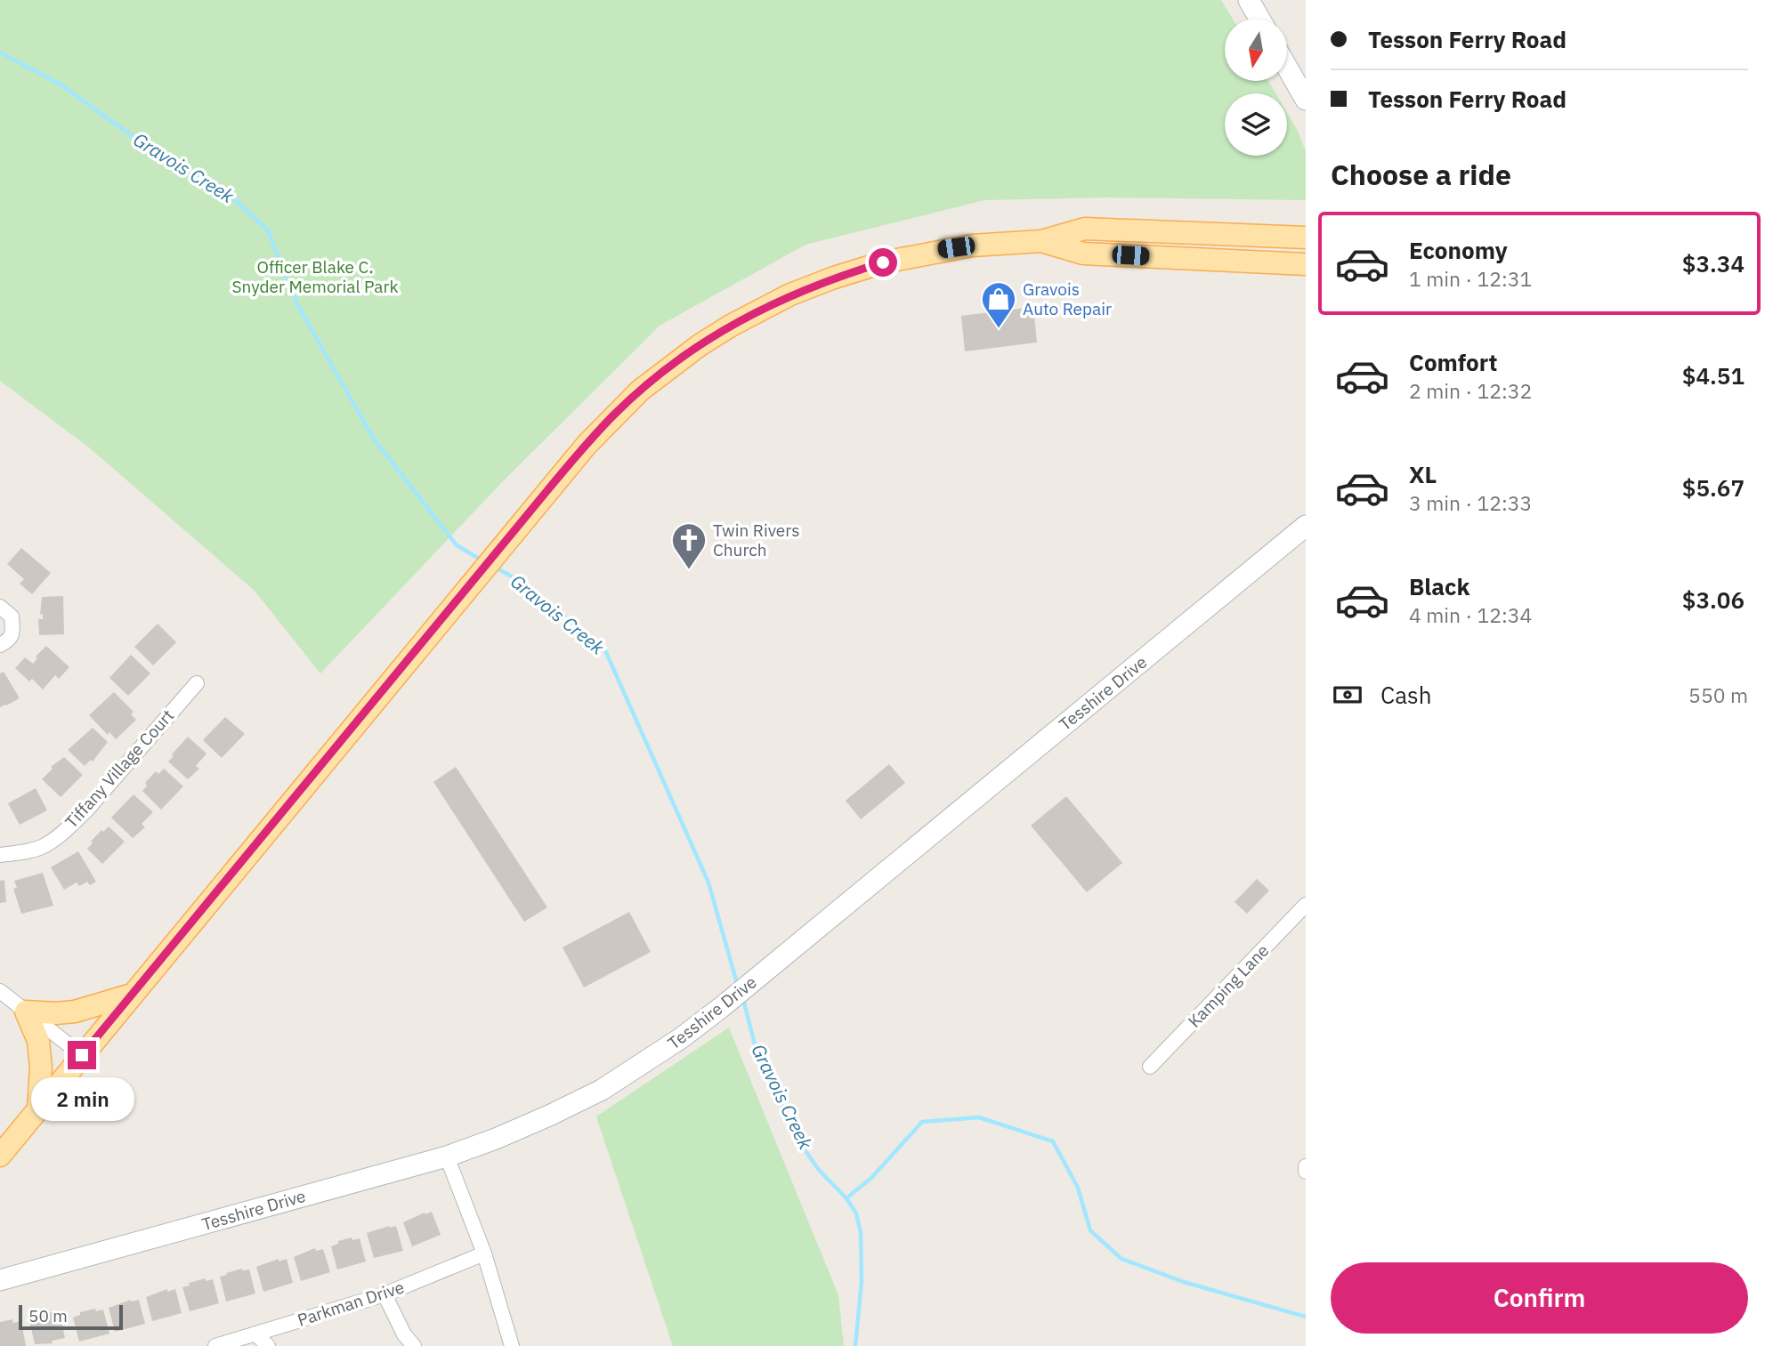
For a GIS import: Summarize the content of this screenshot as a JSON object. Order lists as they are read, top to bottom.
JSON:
{
  "streets": {
    "street": [
      "Tesshire Drive",
      "Tiffany Village Court",
      "Kamping Lane",
      "Parkman Drive"
    ]
  },
  "water": ["Gravois Creek"],
  "parks": ["Officer Blake C. Snyder Memorial Park"],
  "places": {
    "shop": ["Gravois Auto Repair"],
    "church": ["Twin Rivers Church"]
  },
  "scale_bar": "50 m",
  "north": "bottom",
  "page": {
    "banner": ["Tesson Ferry Road", "Tesson Ferry Road"],
    "heading": "Choose a ride",
    "list": [
      {
        "name": "Economy",
        "note": "1 min · 12:31",
        "value": "$3.34"
      },
      {
        "name": "Comfort",
        "note": "2 min · 12:32",
        "value": "$4.51"
      },
      {
        "name": "XL",
        "note": "3 min · 12:33",
        "value": "$5.67"
      },
      {
        "name": "Black",
        "note": "4 min · 12:34",
        "value": "$3.06"
      }
    ],
    "pay": ["Cash", "550 m"],
    "bubble": "2 min",
    "buttons": "Confirm",
    "scale": "50 m"
  }
}
